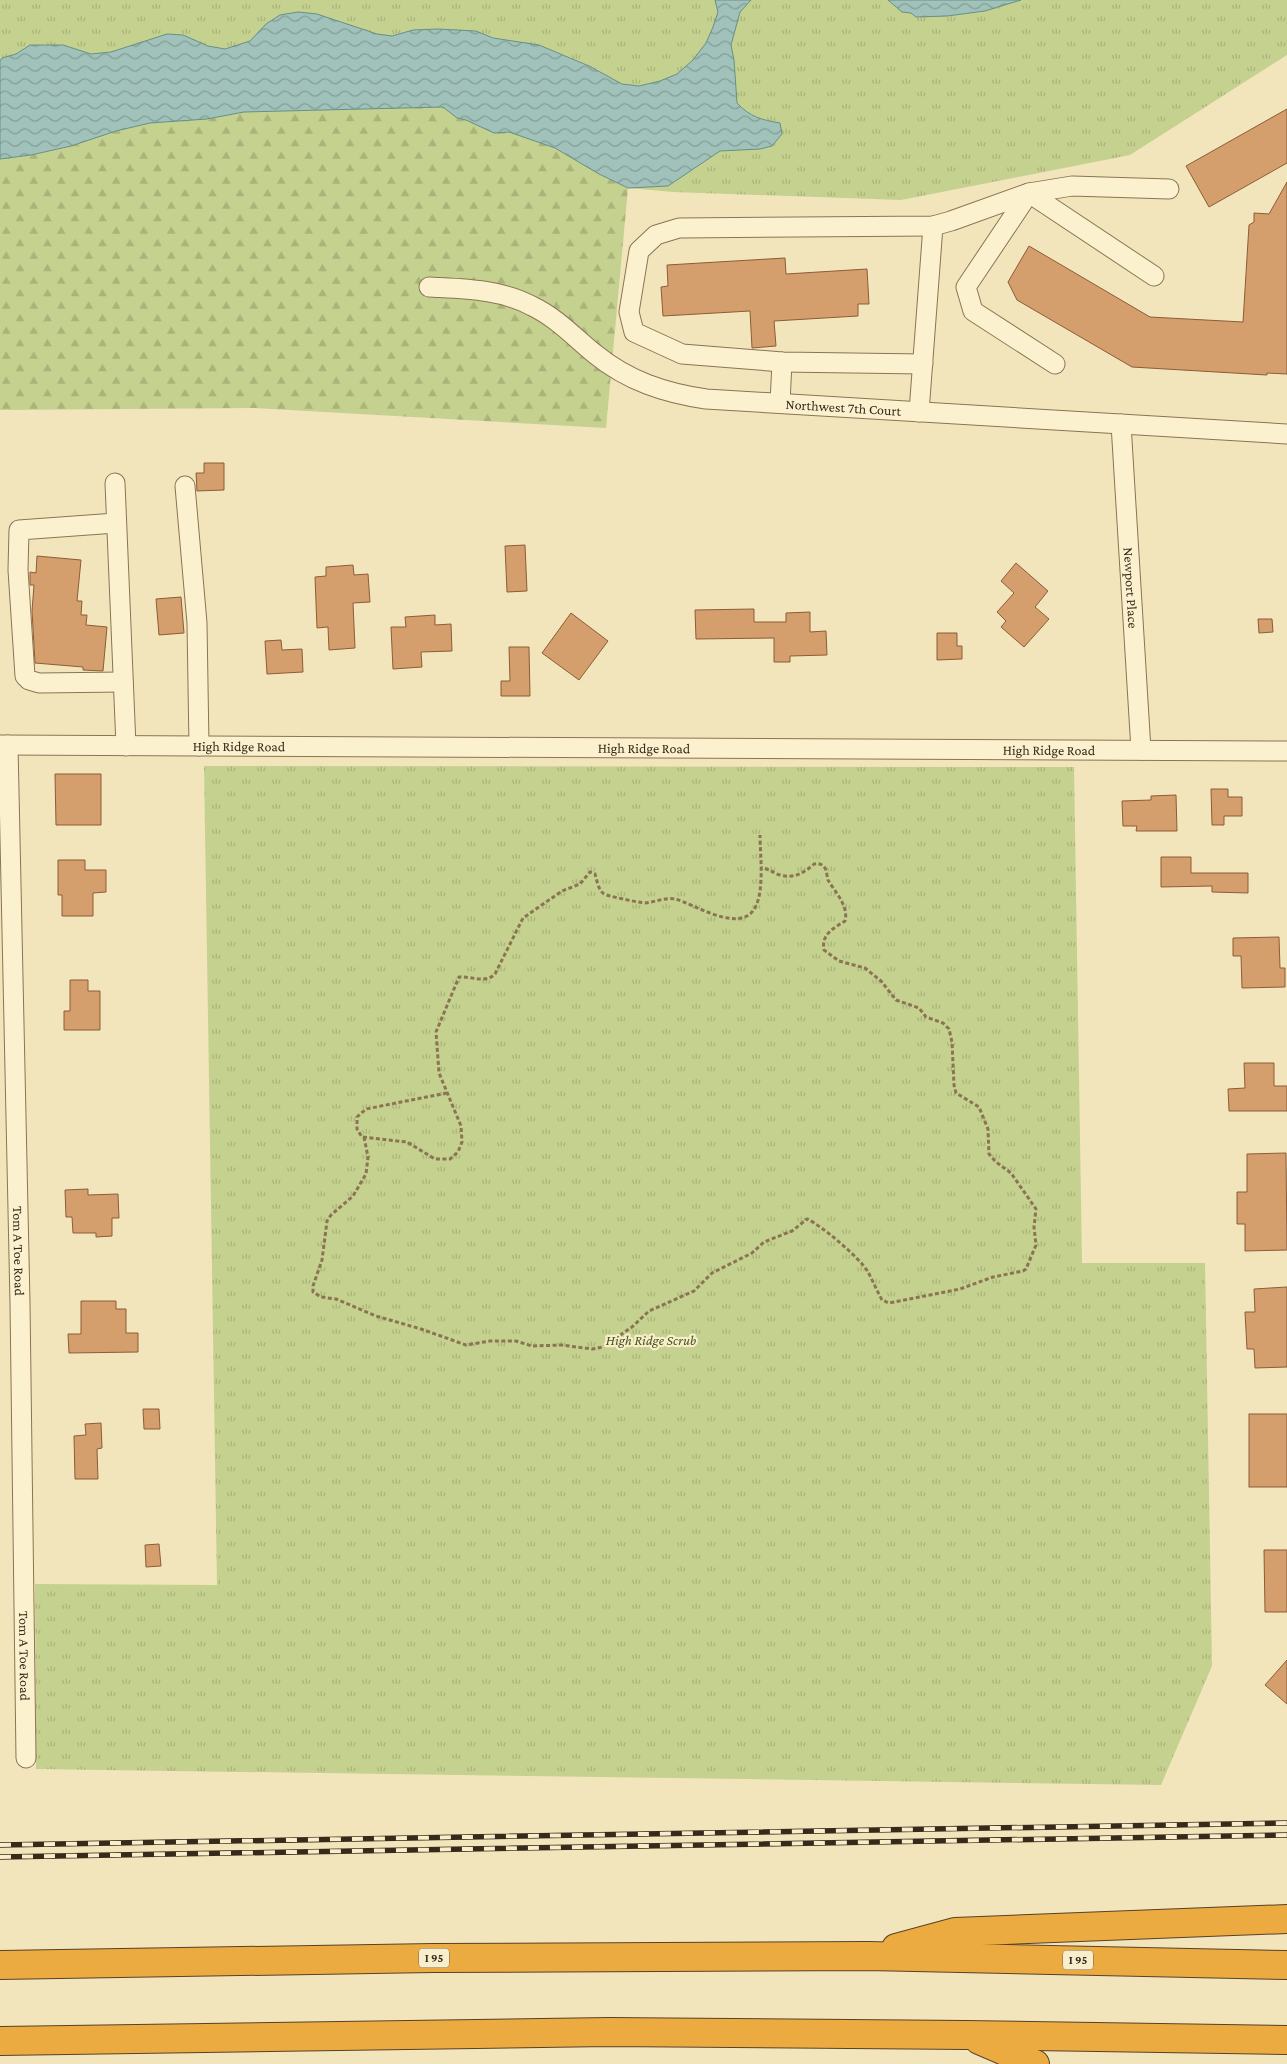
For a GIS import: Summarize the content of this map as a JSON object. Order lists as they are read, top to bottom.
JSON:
{
  "streets": {
    "highway": ["I 95"],
    "street": [
      "Northwest 7th Court",
      "Newport Place",
      "High Ridge Road",
      "Tom A Toe Road"
    ]
  },
  "crossings": [
    ["Northwest 7th Court", "Newport Place"],
    ["Newport Place", "High Ridge Road"],
    ["High Ridge Road", "Tom A Toe Road"]
  ],
  "parks": ["High Ridge Scrub"]
}
